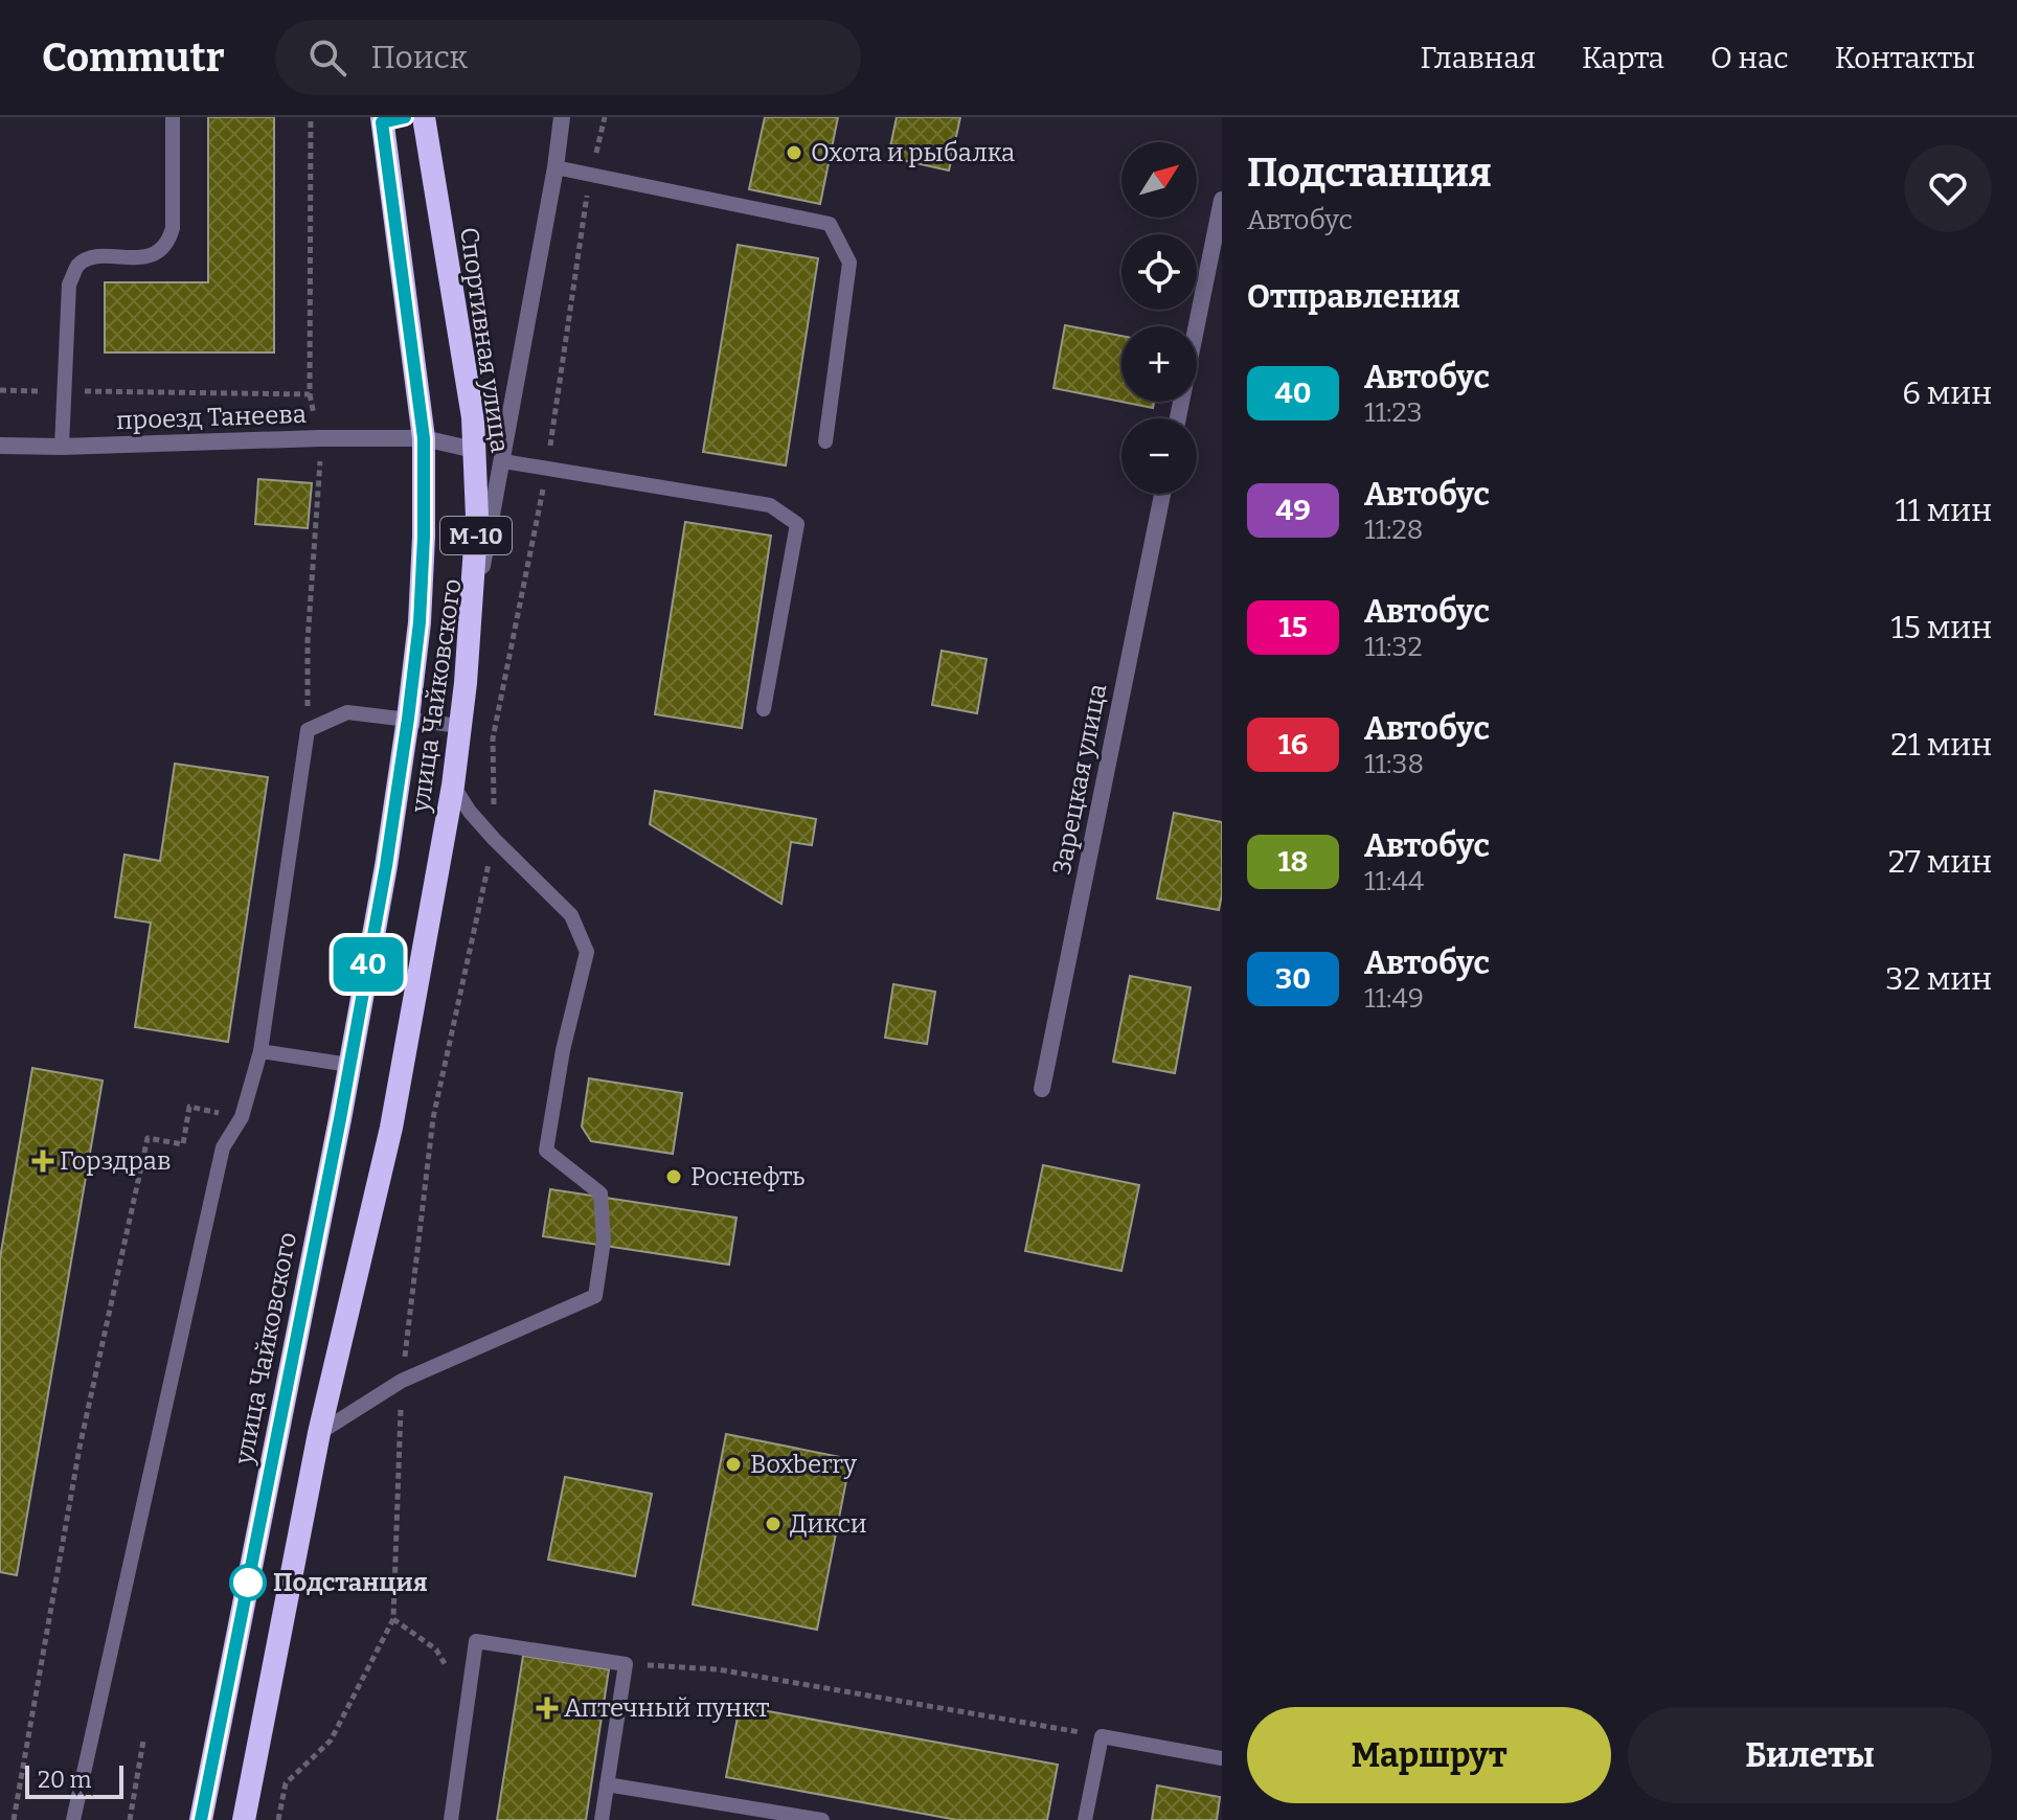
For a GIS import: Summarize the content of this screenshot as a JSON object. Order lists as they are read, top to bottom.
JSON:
{
  "streets": {
    "highway": ["Спортивная улица", "М-10", "улица Чайковского"],
    "street": ["проезд Танеева", "Зарецкая улица"]
  },
  "crossings": [
    ["Спортивная улица", "проезд Танеева"],
    ["Спортивная улица", "улица Чайковского"],
    ["проезд Танеева", "М-10"],
    ["проезд Танеева", "улица Чайковского"],
    ["М-10", "улица Чайковского"]
  ],
  "places": {
    "other": [
      "Охота и рыбалка",
      "Роснефть",
      "Boxberry",
      "Дикси",
      "Подстанция"
    ],
    "health": ["Горздрав", "Аптечный пункт"]
  },
  "lines": ["bus line 40"],
  "scale_bar": "20 m",
  "north": "top right",
  "page": {
    "header": "Commutr",
    "search": "Поиск",
    "nav": [
      "Главная",
      "Карта",
      "О нас",
      "Контакты"
    ],
    "on_map": "40",
    "heading": [
      ["Подстанция", "Автобус"],
      "Отправления"
    ],
    "map_buttons": ["+", "−"],
    "list": [
      {
        "mark": "40",
        "name": "Автобус",
        "note": "11:23",
        "value": "6 мин"
      },
      {
        "mark": "49",
        "name": "Автобус",
        "note": "11:28",
        "value": "11 мин"
      },
      {
        "mark": "15",
        "name": "Автобус",
        "note": "11:32",
        "value": "15 мин"
      },
      {
        "mark": "16",
        "name": "Автобус",
        "note": "11:38",
        "value": "21 мин"
      },
      {
        "mark": "18",
        "name": "Автобус",
        "note": "11:44",
        "value": "27 мин"
      },
      {
        "mark": "30",
        "name": "Автобус",
        "note": "11:49",
        "value": "32 мин"
      }
    ],
    "buttons": ["Маршрут", "Билеты"],
    "scale": "20 m"
  }
}
